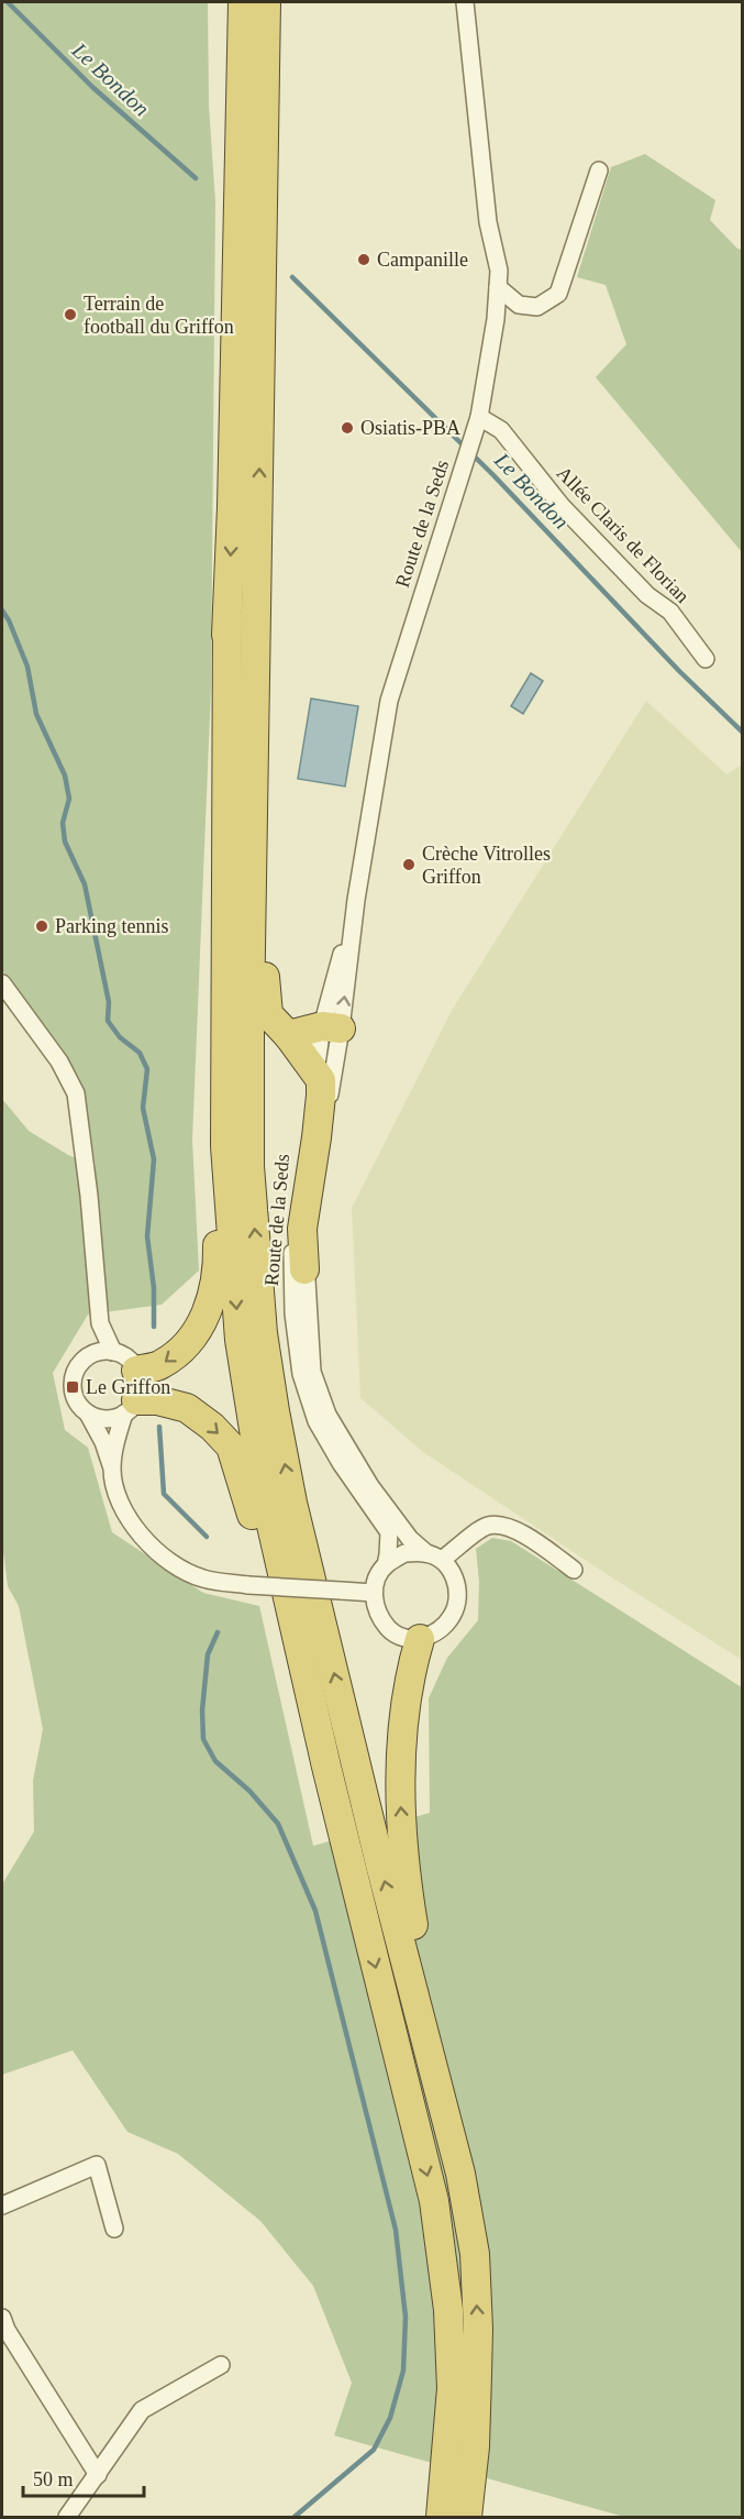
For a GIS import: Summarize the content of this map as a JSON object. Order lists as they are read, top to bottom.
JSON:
{
  "streets": {
    "street": ["Route de la Seds", "Allée Claris de Florian"]
  },
  "crossings": [
    ["Route de la Seds", "Allée Claris de Florian"]
  ],
  "water": ["Le Bondon"],
  "places": {
    "other": [
      "Campanille",
      "Terrain de football du Griffon",
      "Osiatis-PBA",
      "Crèche Vitrolles Griffon",
      "Parking tennis"
    ],
    "transit": ["Le Griffon"]
  },
  "scale_bar": "50 m"
}
